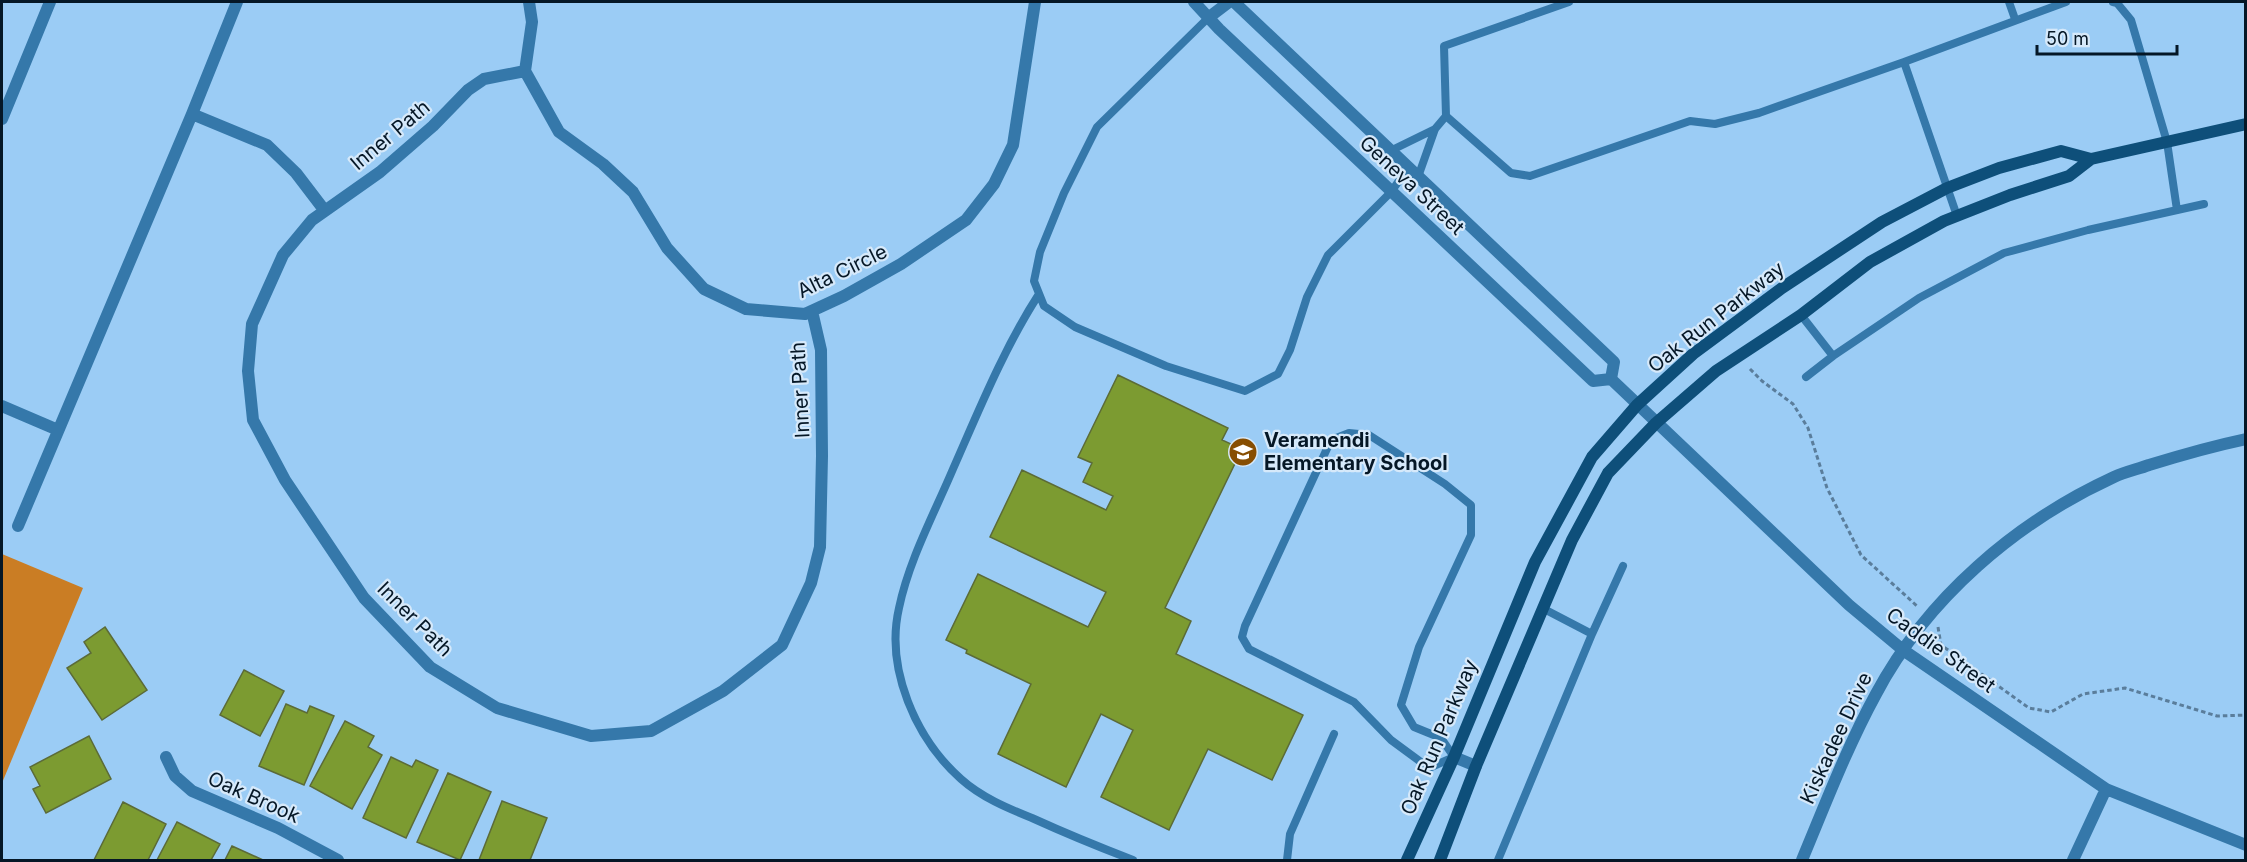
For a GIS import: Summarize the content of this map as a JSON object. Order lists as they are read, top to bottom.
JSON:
{
  "streets": {
    "street": [
      "Inner Path",
      "Geneva Street",
      "Alta Circle",
      "Oak Run Parkway",
      "Caddie Street",
      "Kiskadee Drive",
      "Oak Brook"
    ]
  },
  "crossings": [
    ["Inner Path", "Alta Circle"],
    ["Geneva Street", "Oak Run Parkway"],
    ["Geneva Street", "Caddie Street"],
    ["Oak Run Parkway", "Caddie Street"],
    ["Caddie Street", "Kiskadee Drive"]
  ],
  "places": {
    "school or university": ["Veramendi Elementary School"]
  },
  "scale_bar": "50 m"
}
